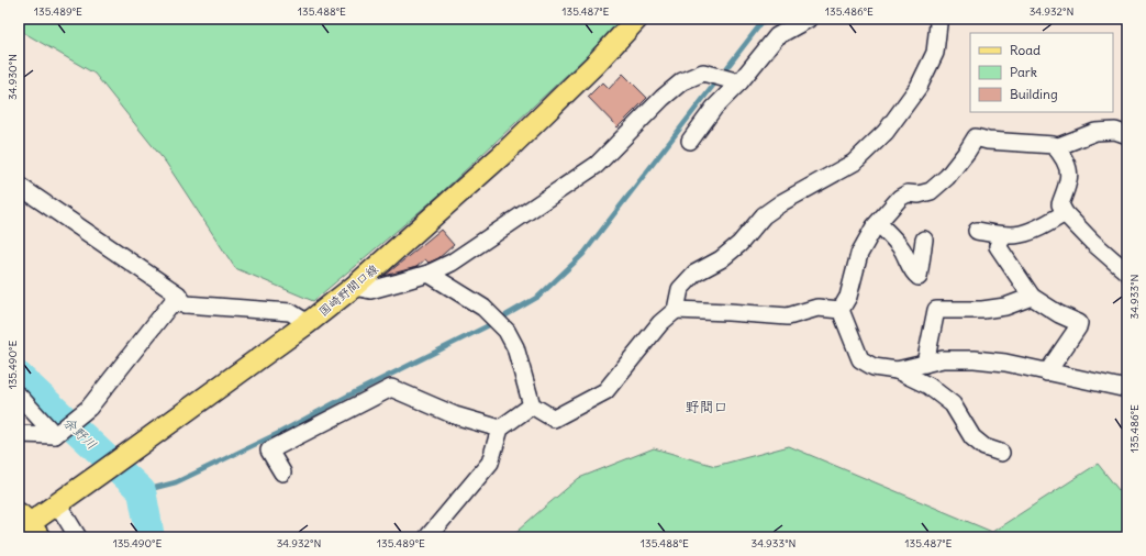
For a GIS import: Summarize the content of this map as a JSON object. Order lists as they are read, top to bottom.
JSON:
{
  "streets": {
    "main road": ["国崎野間口線"]
  },
  "districts": ["野間口"],
  "water": ["余野川"],
  "legend": ["Road", "Park", "Building"],
  "coordinates": [
    "135.489°E",
    "135.488°E",
    "135.487°E",
    "135.486°E",
    "34.932°N",
    "34.930°N",
    "34.933°N",
    "135.490°E"
  ]
}
